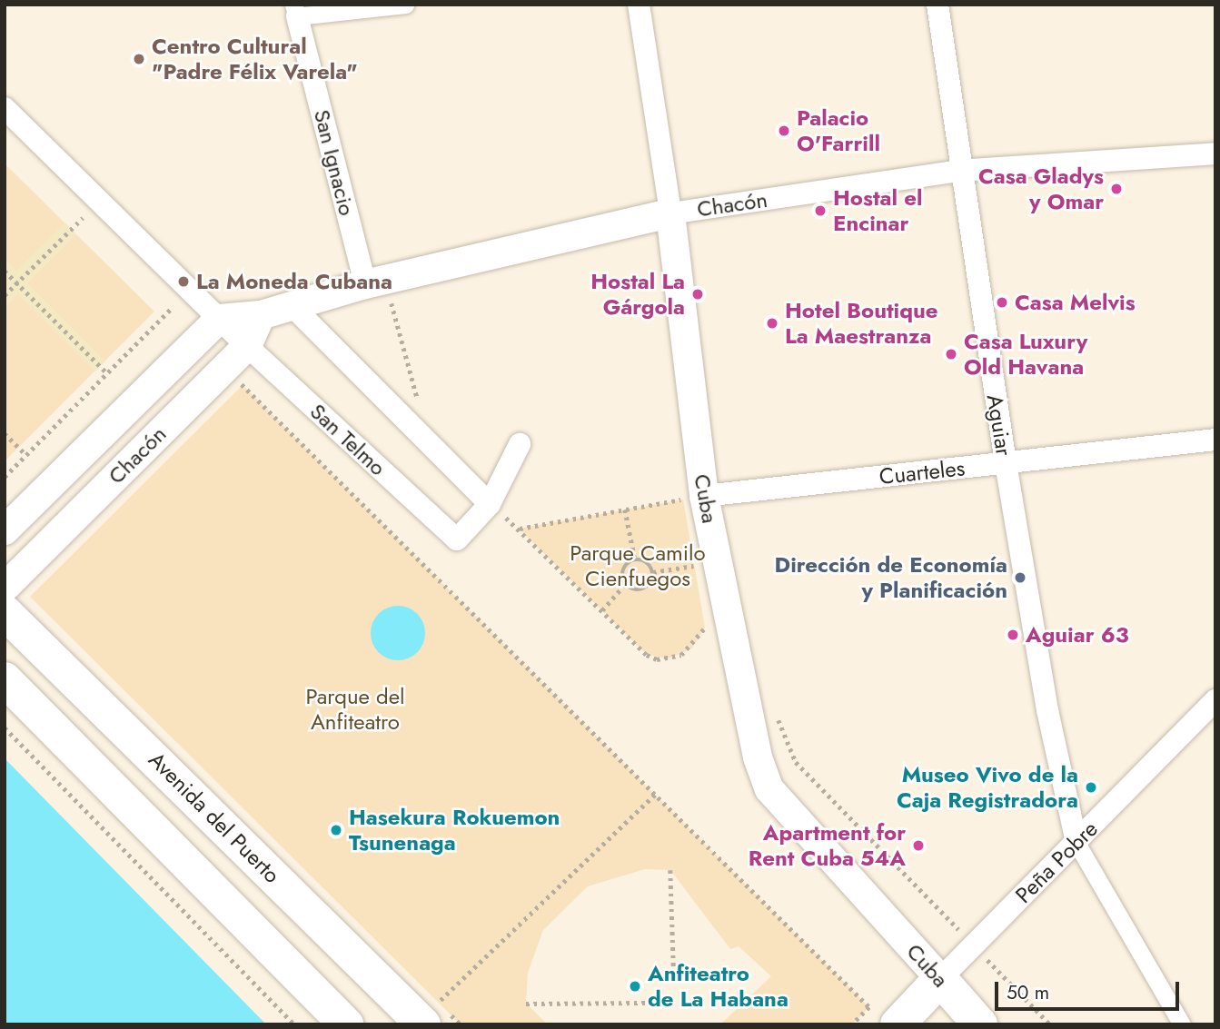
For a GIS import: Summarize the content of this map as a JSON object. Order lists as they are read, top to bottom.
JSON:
{
  "streets": {
    "main road": ["Cuba", "Avenida del Puerto", "Peña Pobre"],
    "street": [
      "San Ignacio",
      "Chacón",
      "Aguiar",
      "San Telmo",
      "Cuarteles"
    ]
  },
  "crossings": [
    ["San Ignacio", "Chacón"],
    ["Chacón", "Aguiar"],
    ["Chacón", "San Telmo"],
    ["Chacón", "Cuba"],
    ["Aguiar", "Cuarteles"],
    ["Aguiar", "Peña Pobre"],
    ["Cuarteles", "Cuba"],
    ["Cuba", "Peña Pobre"]
  ],
  "parks": ["Parque Camilo Cienfuegos", "Parque del Anfiteatro"],
  "places": [
    "Centro Cultural \"Padre Félix Varela\"",
    "Palacio O'Farrill",
    "Casa Gladys y Omar",
    "Hostal el Encinar",
    "La Moneda Cubana",
    "Hostal La Gárgola",
    "Casa Melvis",
    "Hotel Boutique La Maestranza",
    "Casa Luxury Old Havana",
    "Dirección de Economía y Planificación",
    "Aguiar 63",
    "Museo Vivo de la Caja Registradora",
    "Hasekura Rokuemon Tsunenaga",
    "Apartment for Rent Cuba 54A",
    "Anfiteatro de La Habana"
  ],
  "scale_bar": "50 m"
}
